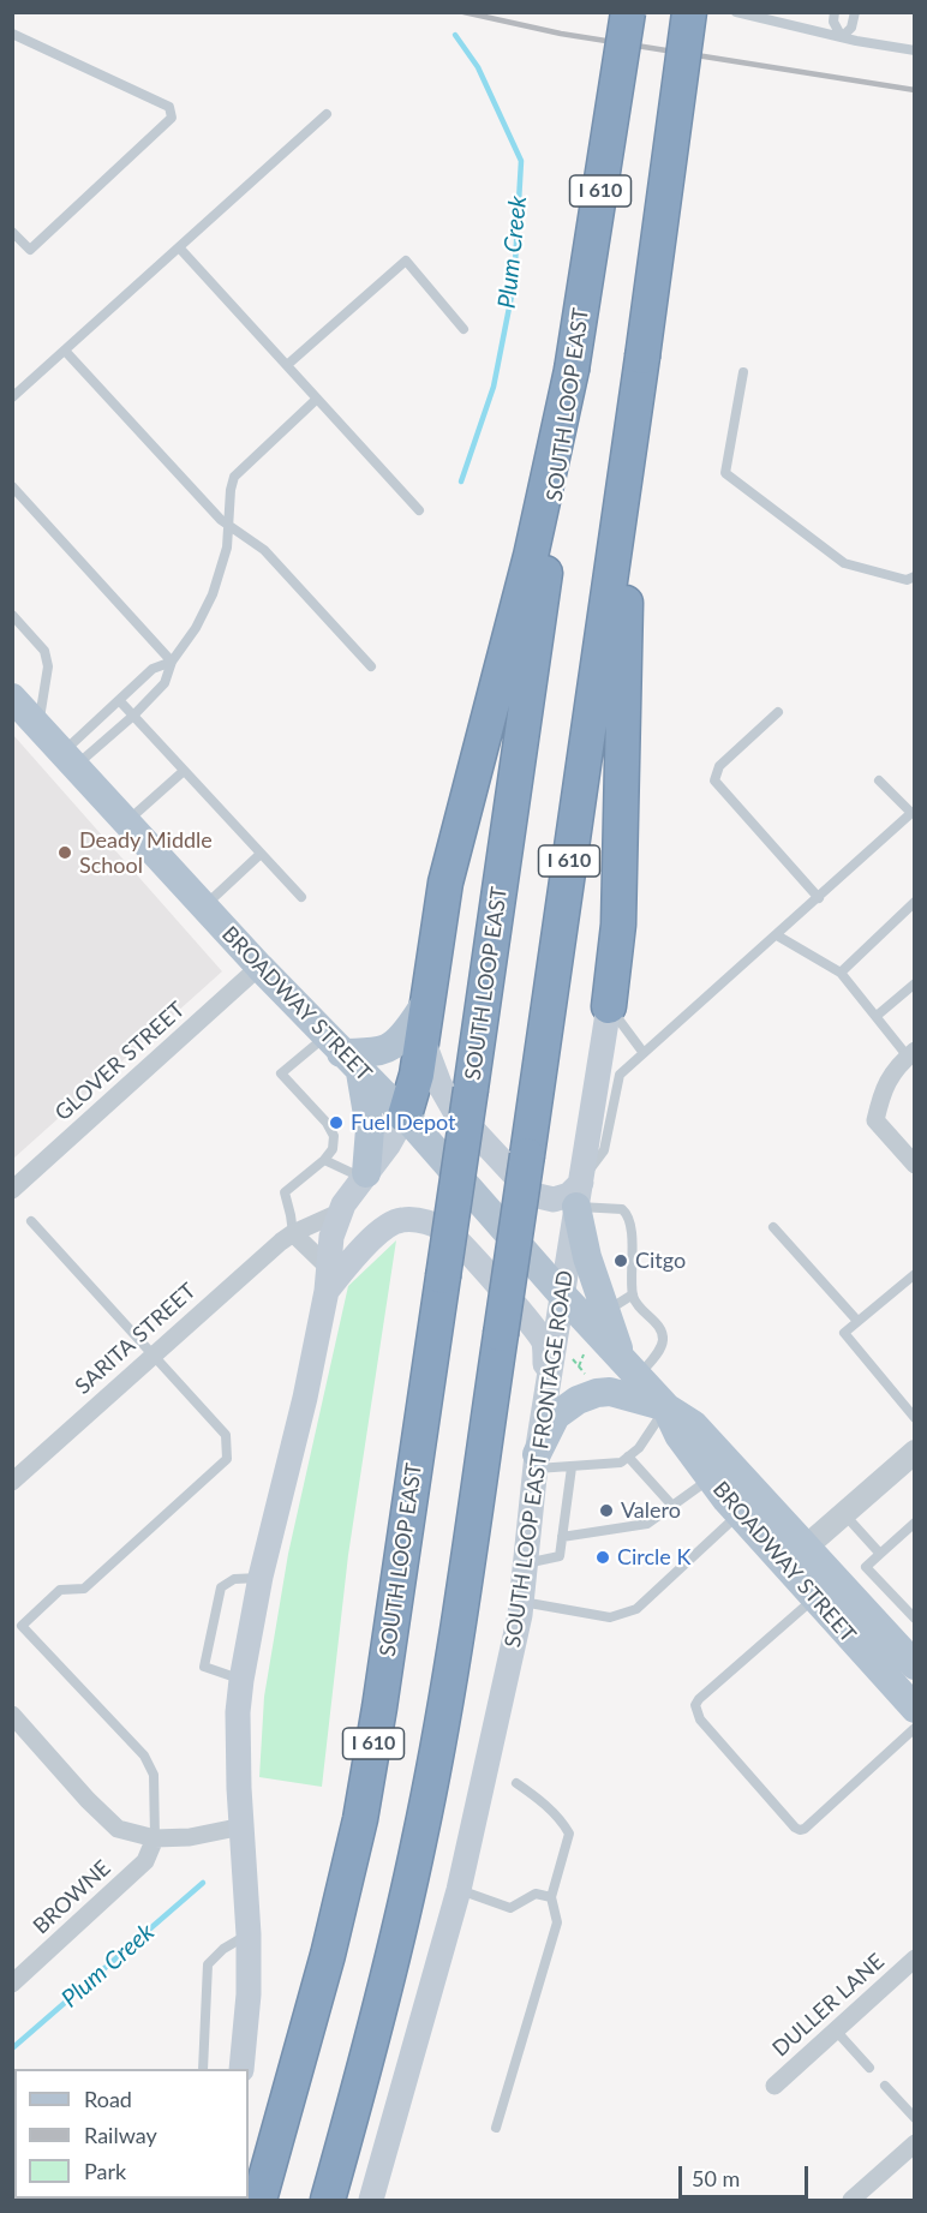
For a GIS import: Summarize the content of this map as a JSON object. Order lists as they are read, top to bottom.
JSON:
{
  "streets": {
    "highway": ["I 610", "SOUTH LOOP EAST"],
    "main road": ["BROADWAY STREET", "SOUTH LOOP EAST FRONTAGE ROAD"],
    "street": [
      "GLOVER STREET",
      "SARITA STREET",
      "BROWNE",
      "DULLER LANE"
    ]
  },
  "crossings": [
    ["BROADWAY STREET", "GLOVER STREET"],
    ["BROADWAY STREET", "SOUTH LOOP EAST FRONTAGE ROAD"]
  ],
  "water": ["Plum Creek"],
  "places": [
    "Deady Middle School",
    "Fuel Depot",
    "Citgo",
    "Valero",
    "Circle K"
  ],
  "legend": ["Road", "Railway", "Park"],
  "scale_bar": "50 m"
}
